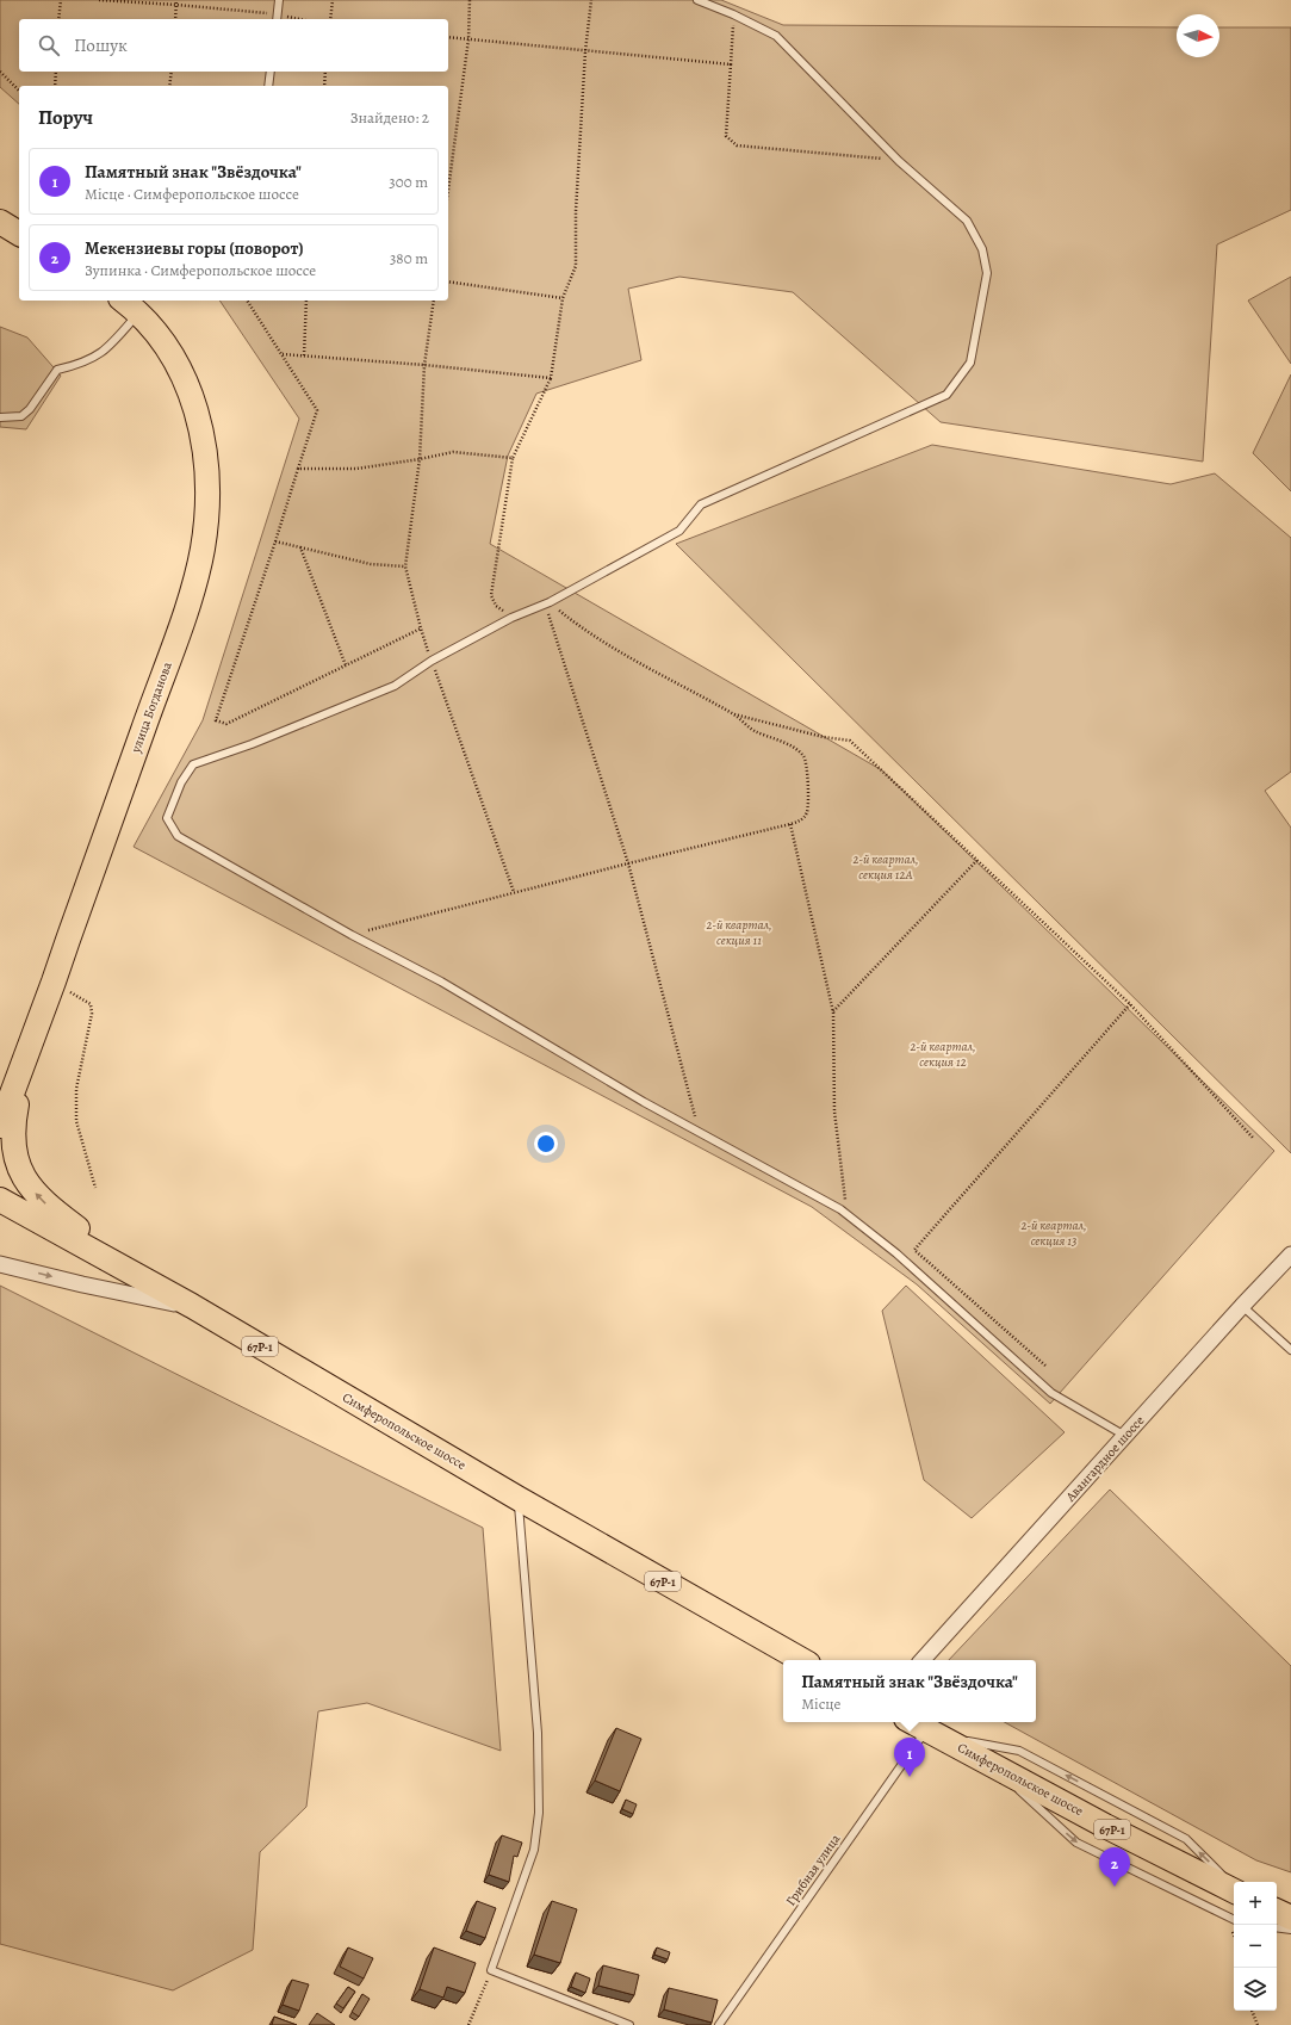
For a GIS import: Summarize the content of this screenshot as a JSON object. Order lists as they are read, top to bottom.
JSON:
{
  "streets": {
    "main road": ["улица Богданова", "67Р-1", "Симферопольское шоссе"],
    "street": ["Авангардное шоссе"],
    "lane": ["Грибная улица"]
  },
  "crossings": [
    ["Симферопольское шоссе", "Грибная улица"]
  ],
  "parks": [
    "2-й квартал, секция 12А",
    "2-й квартал, секция 11",
    "2-й квартал, секция 12",
    "2-й квартал, секция 13"
  ],
  "north": "right",
  "page": {
    "search": "Пошук",
    "heading": ["Поруч", "Знайдено: 2"],
    "list": [
      {
        "mark": "1",
        "name": "Памятный знак \"Звёздочка\"",
        "note": "Місце · Симферопольское шоссе",
        "value": "300 m"
      },
      {
        "mark": "2",
        "name": "Мекензиевы горы (поворот)",
        "note": "Зупинка · Симферопольское шоссе",
        "value": "380 m"
      }
    ],
    "popup": ["Памятный знак \"Звёздочка\"", "Місце"],
    "pins": ["1", "2"],
    "map_buttons": ["+", "−"]
  }
}
